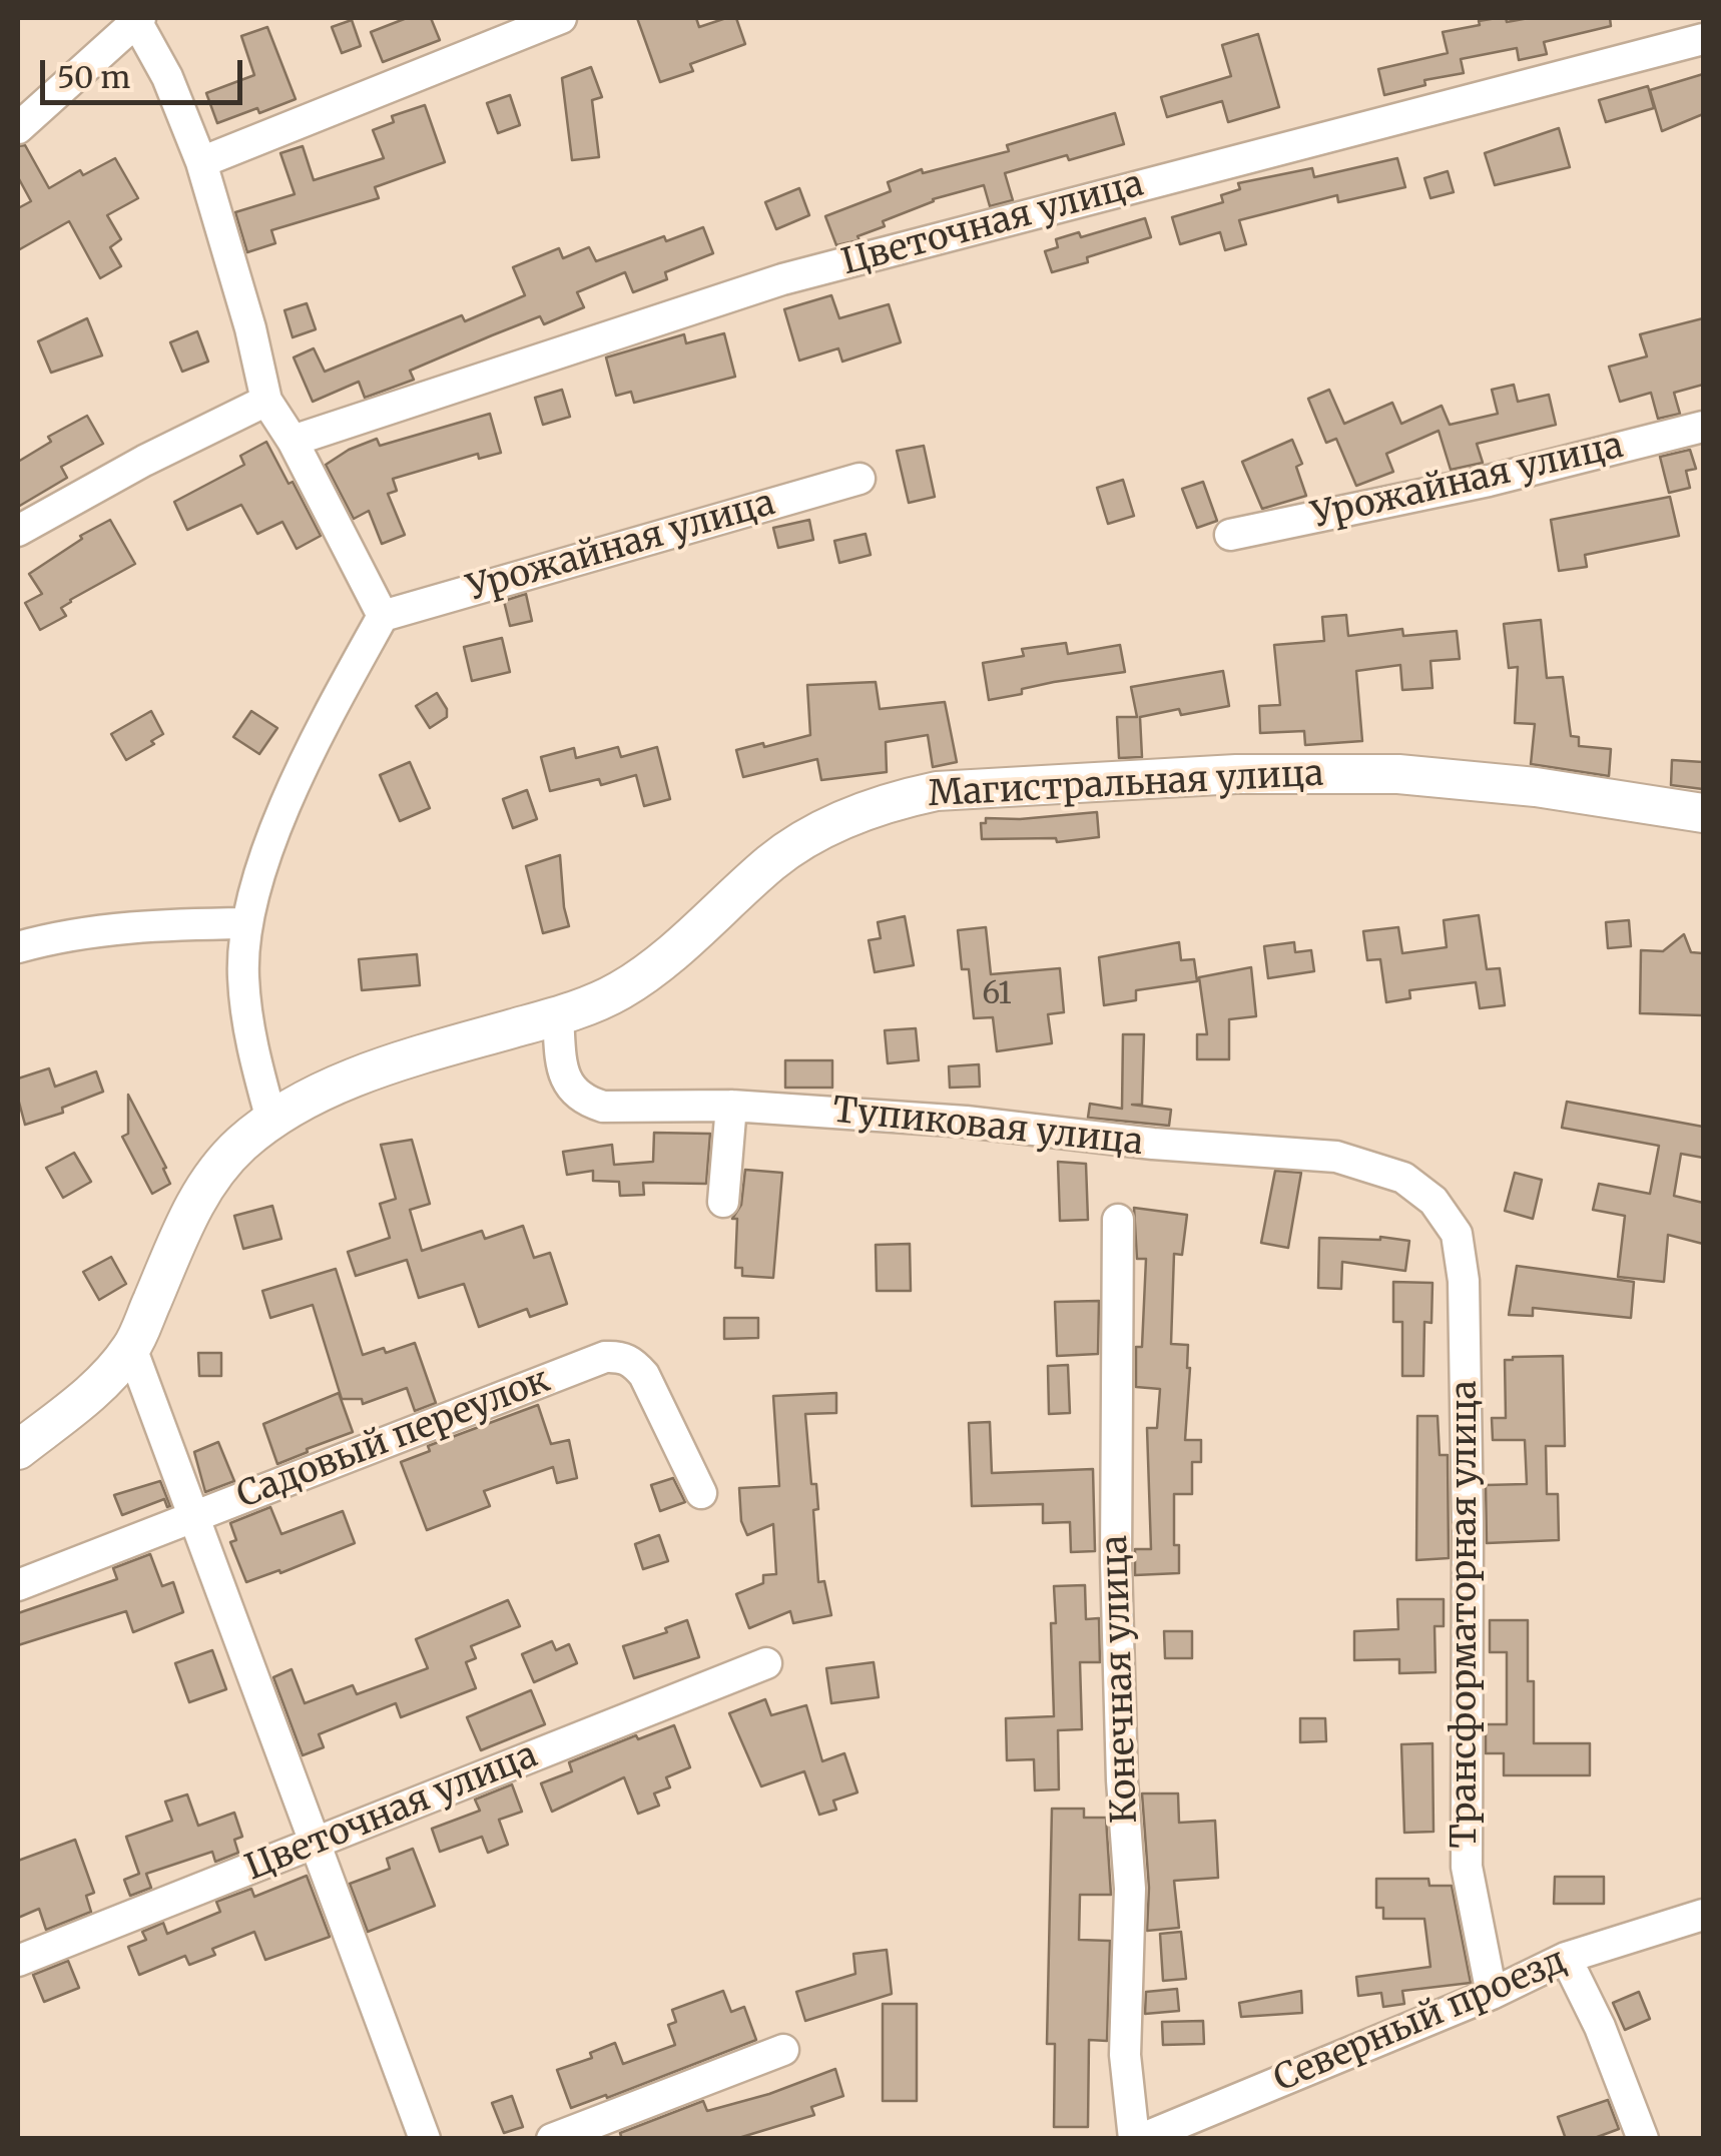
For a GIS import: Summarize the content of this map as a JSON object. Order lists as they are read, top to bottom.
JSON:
{
  "streets": {
    "street": [
      "Цветочная улица",
      "Урожайная улица",
      "Магистральная улица",
      "Тупиковая улица",
      "Садовый переулок",
      "Трансформаторная улица",
      "Конечная улица",
      "Северный проезд"
    ]
  },
  "crossings": [
    ["Магистральная улица", "Тупиковая улица"],
    ["Тупиковая улица", "Трансформаторная улица"],
    ["Трансформаторная улица", "Северный проезд"],
    ["Конечная улица", "Северный проезд"]
  ],
  "house_numbers": ["61"],
  "scale_bar": "50 m"
}
